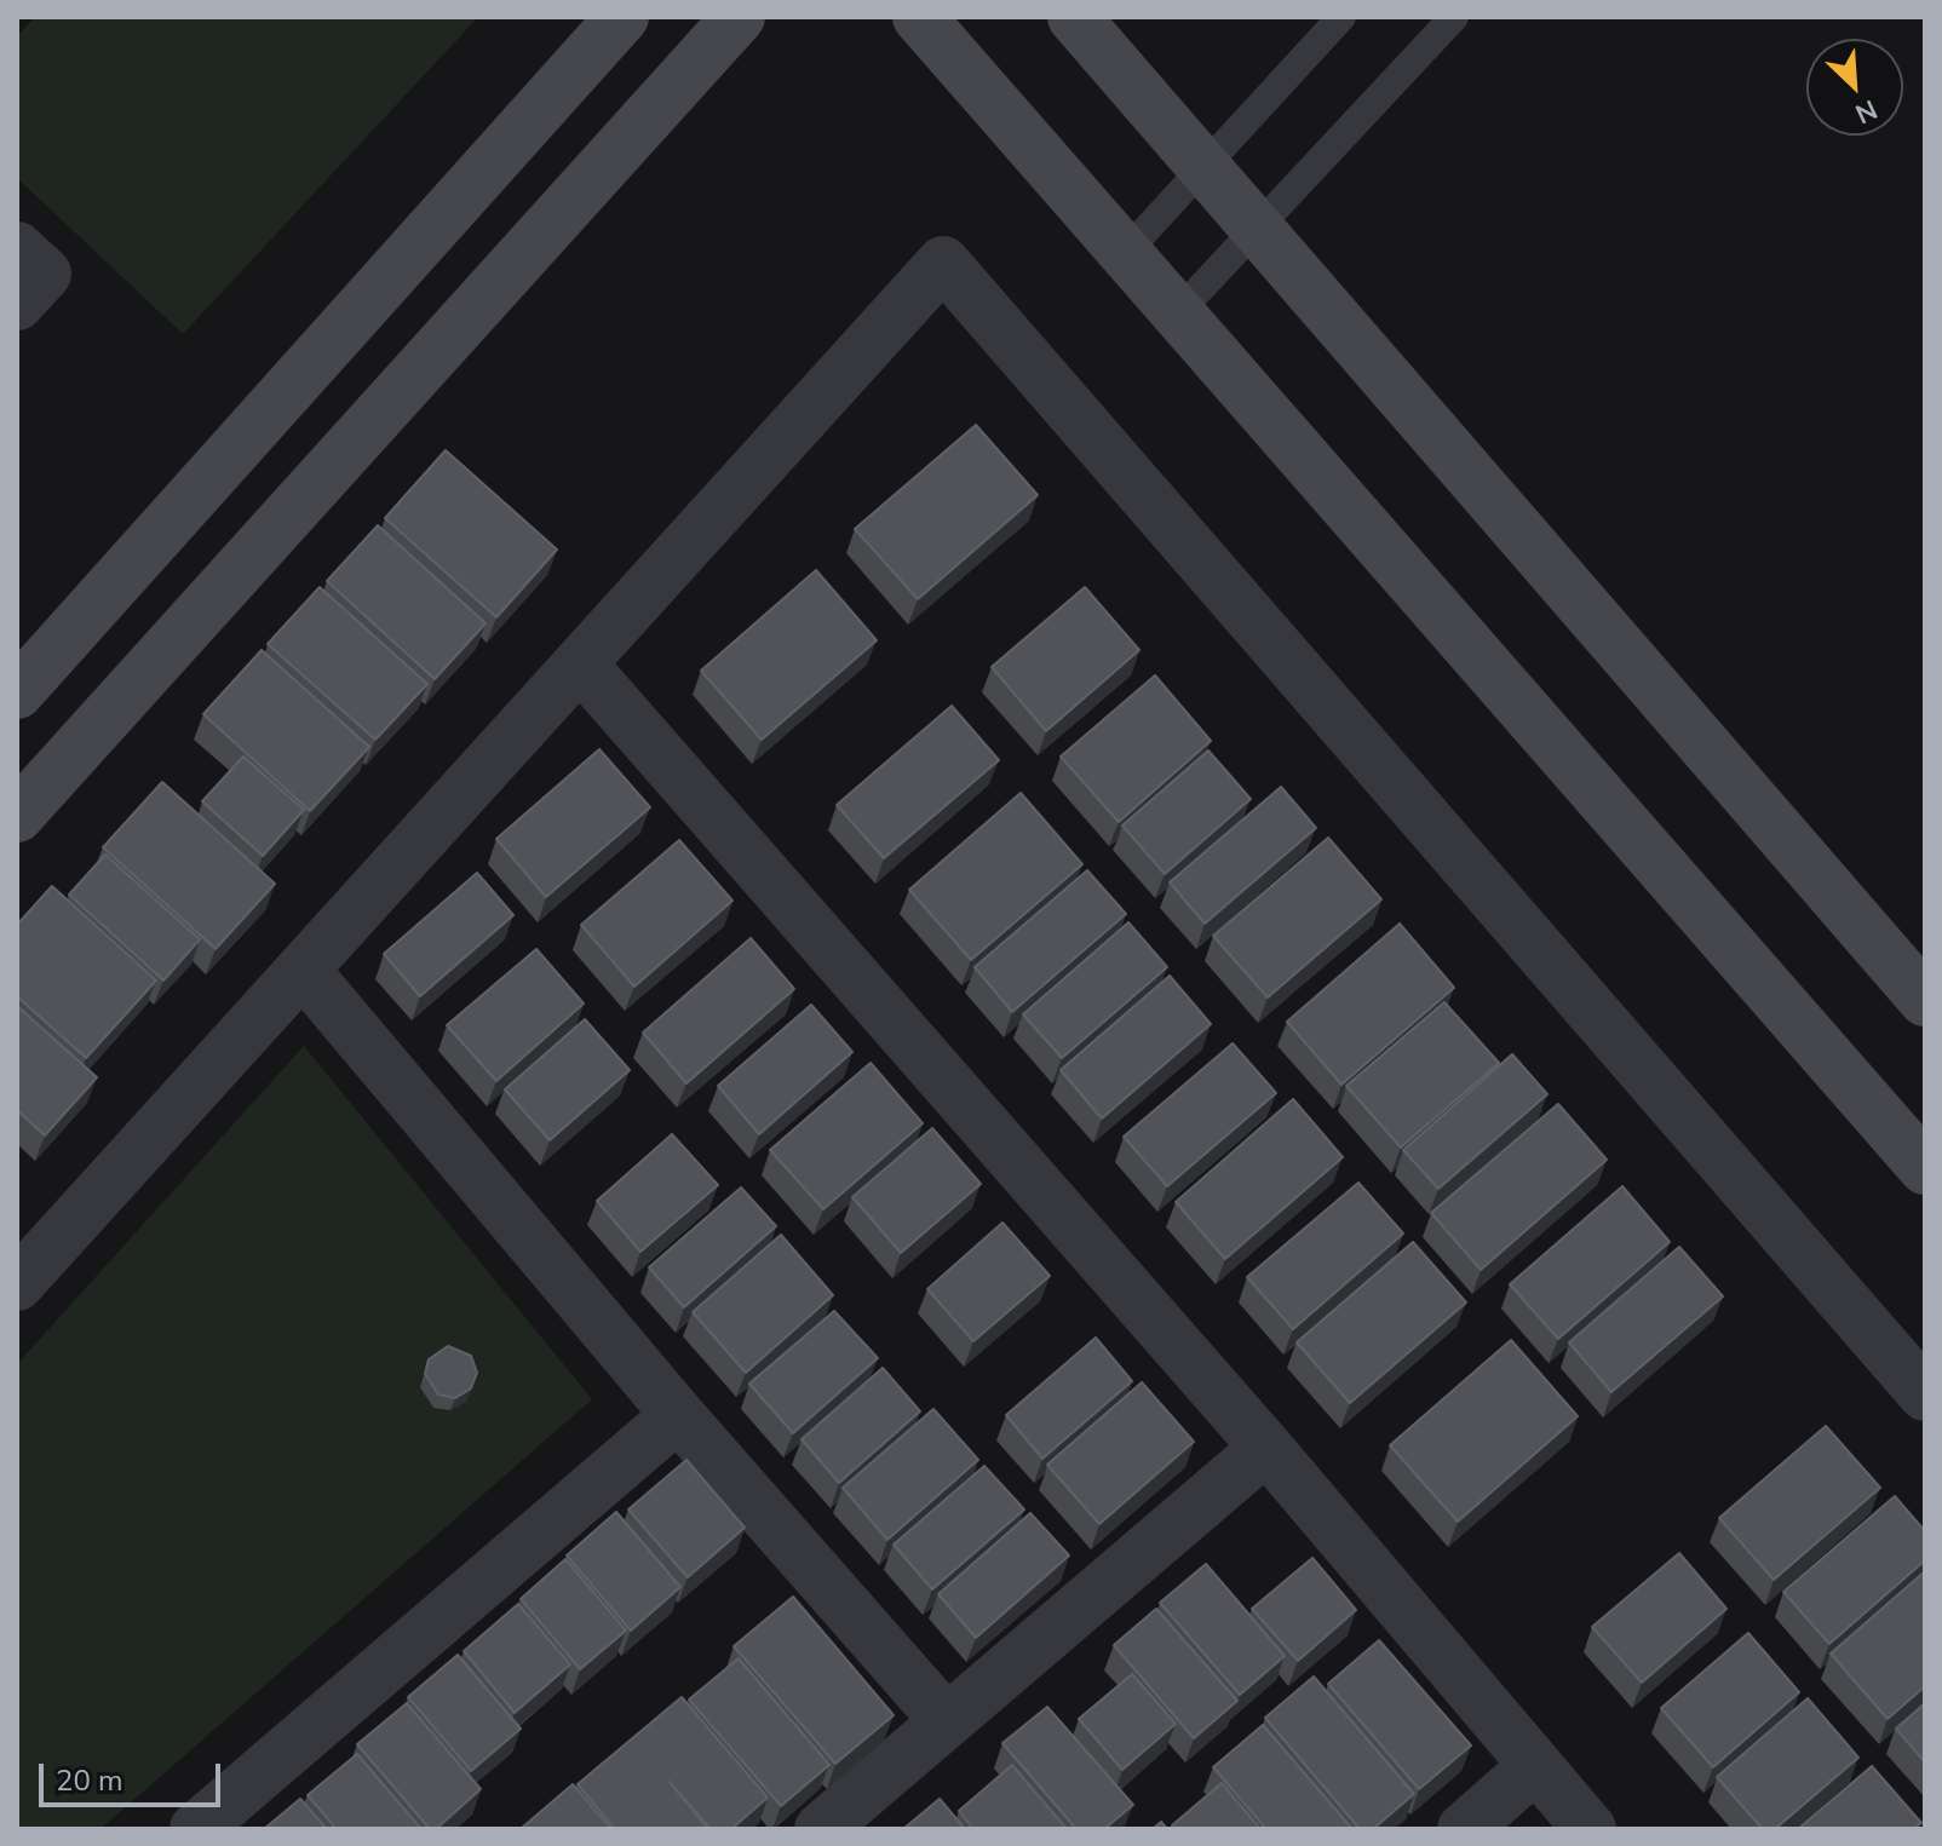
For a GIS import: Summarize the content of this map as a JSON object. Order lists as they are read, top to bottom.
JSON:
{
  "scale_bar": "20 m",
  "north": "bottom right"
}
